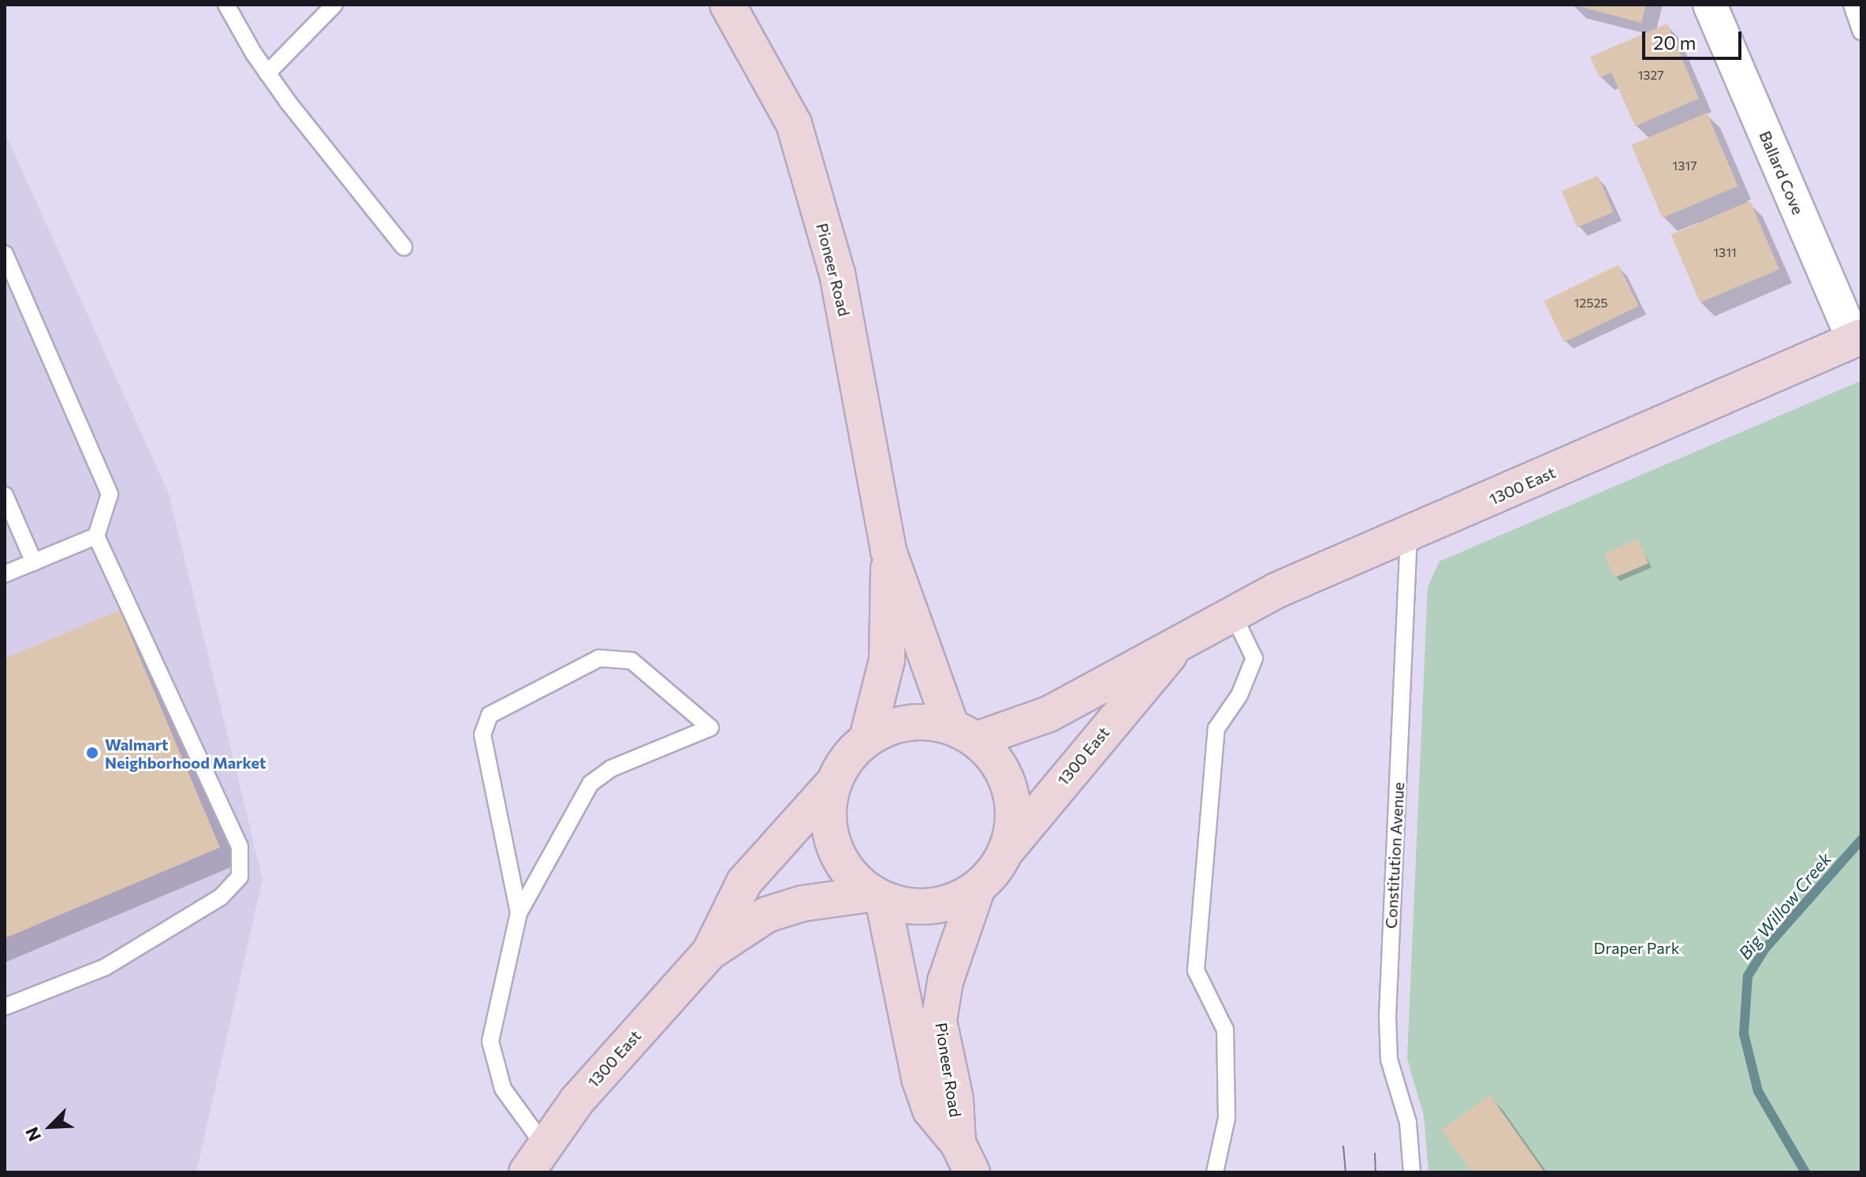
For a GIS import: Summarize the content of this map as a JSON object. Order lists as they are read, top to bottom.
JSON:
{
  "streets": {
    "main road": ["Pioneer Road", "1300 East"],
    "street": ["Ballard Cove"],
    "lane": ["Constitution Avenue"]
  },
  "crossings": [
    ["Ballard Cove", "1300 East"],
    ["Pioneer Road", "1300 East"],
    ["1300 East", "Constitution Avenue"]
  ],
  "water": ["Big Willow Creek"],
  "parks": ["Draper Park"],
  "places": ["Walmart Neighborhood Market"],
  "house_numbers": [
    "1327",
    "1317",
    "1311",
    "12525"
  ],
  "scale_bar": "20 m",
  "north": "bottom left"
}
